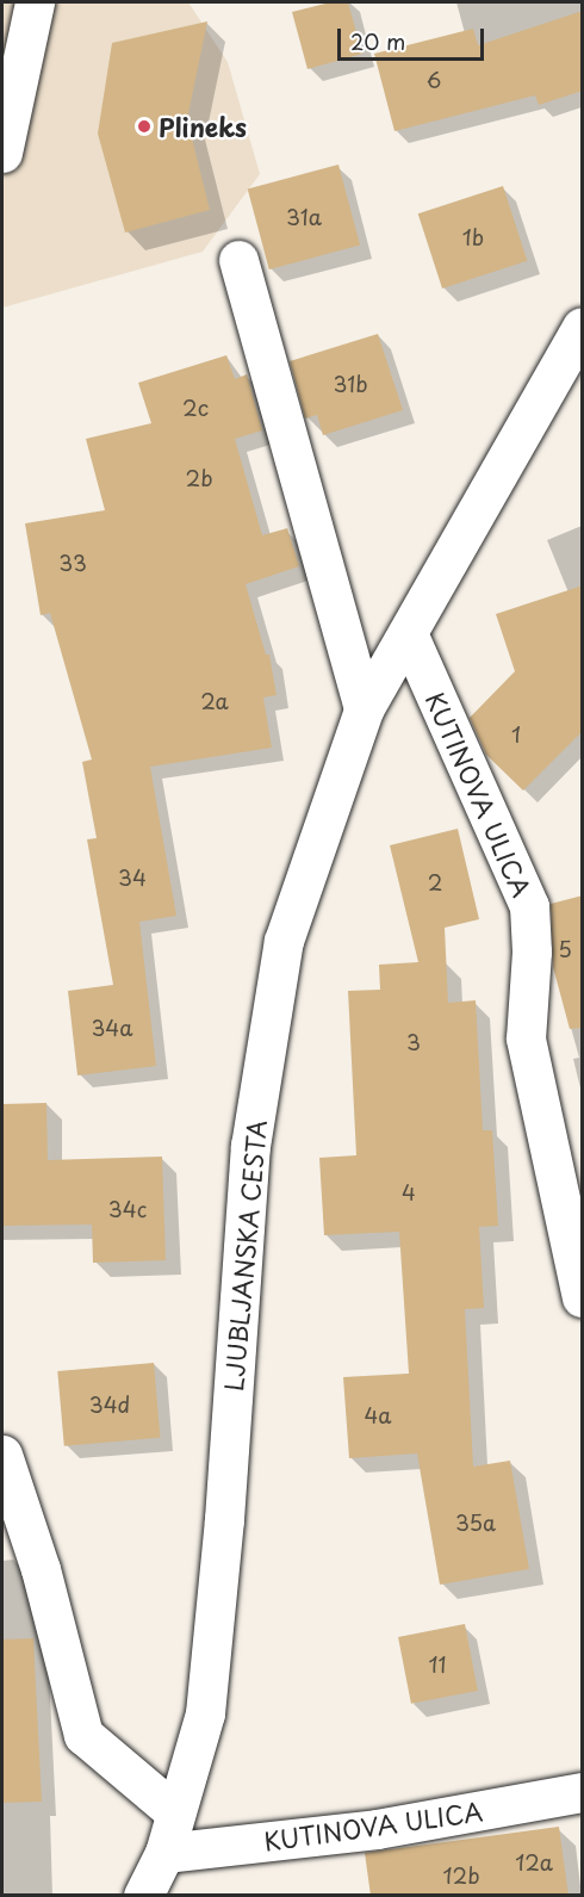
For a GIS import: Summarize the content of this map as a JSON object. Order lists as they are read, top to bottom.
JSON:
{
  "streets": {
    "street": ["KUTINOVA ULICA", "LJUBLJANSKA CESTA"]
  },
  "crossings": [
    ["KUTINOVA ULICA", "LJUBLJANSKA CESTA"]
  ],
  "places": ["Plineks"],
  "house_numbers": [
    "6",
    "31a",
    "1b",
    "31b",
    "2c",
    "2b",
    "33",
    "2a",
    "1",
    "34",
    "2",
    "5",
    "34a",
    "3",
    "4",
    "34c",
    "34d",
    "4a",
    "35a",
    "11",
    "12a",
    "12b"
  ],
  "scale_bar": "20 m"
}
